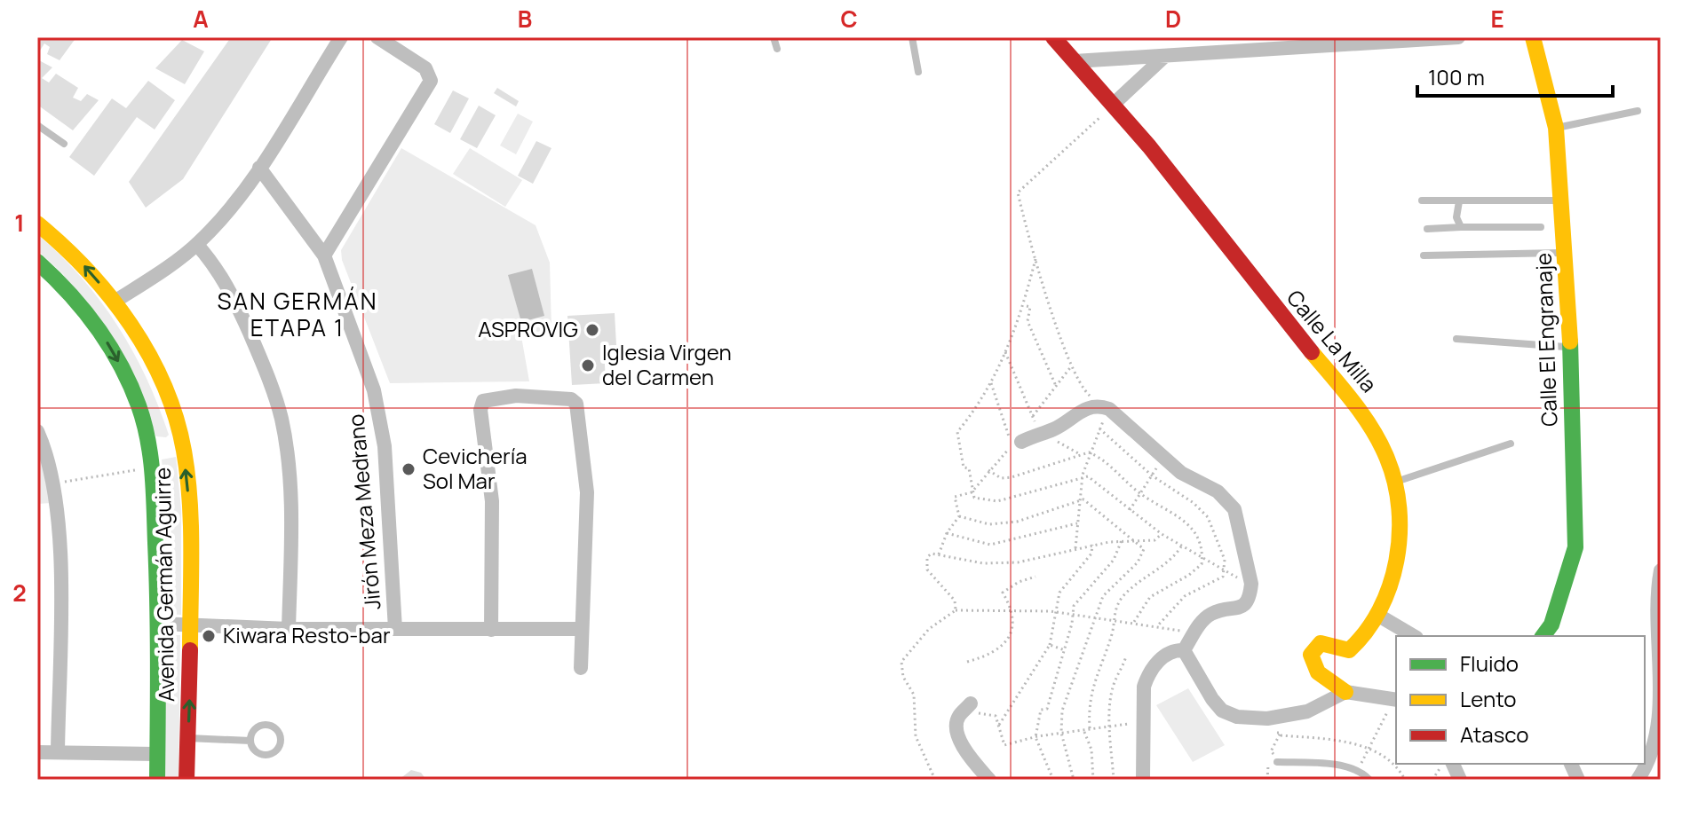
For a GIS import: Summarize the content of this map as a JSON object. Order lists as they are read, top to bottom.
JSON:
{
  "streets": {
    "street": [
      "Calle El Engranaje",
      "Calle La Milla",
      "Jirón Meza Medrano",
      "Avenida Germán Aguirre"
    ]
  },
  "districts": ["SAN GERMÁN ETAPA 1"],
  "places": [
    "ASPROVIG",
    "Iglesia Virgen del Carmen",
    "Cevichería Sol Mar",
    "Kiwara Resto-bar"
  ],
  "legend": ["Fluido", "Lento", "Atasco"],
  "scale_bar": "100 m",
  "grid": {
    "columns": [
      "A",
      "B",
      "C",
      "D",
      "E"
    ],
    "rows": ["1", "2"]
  }
}
